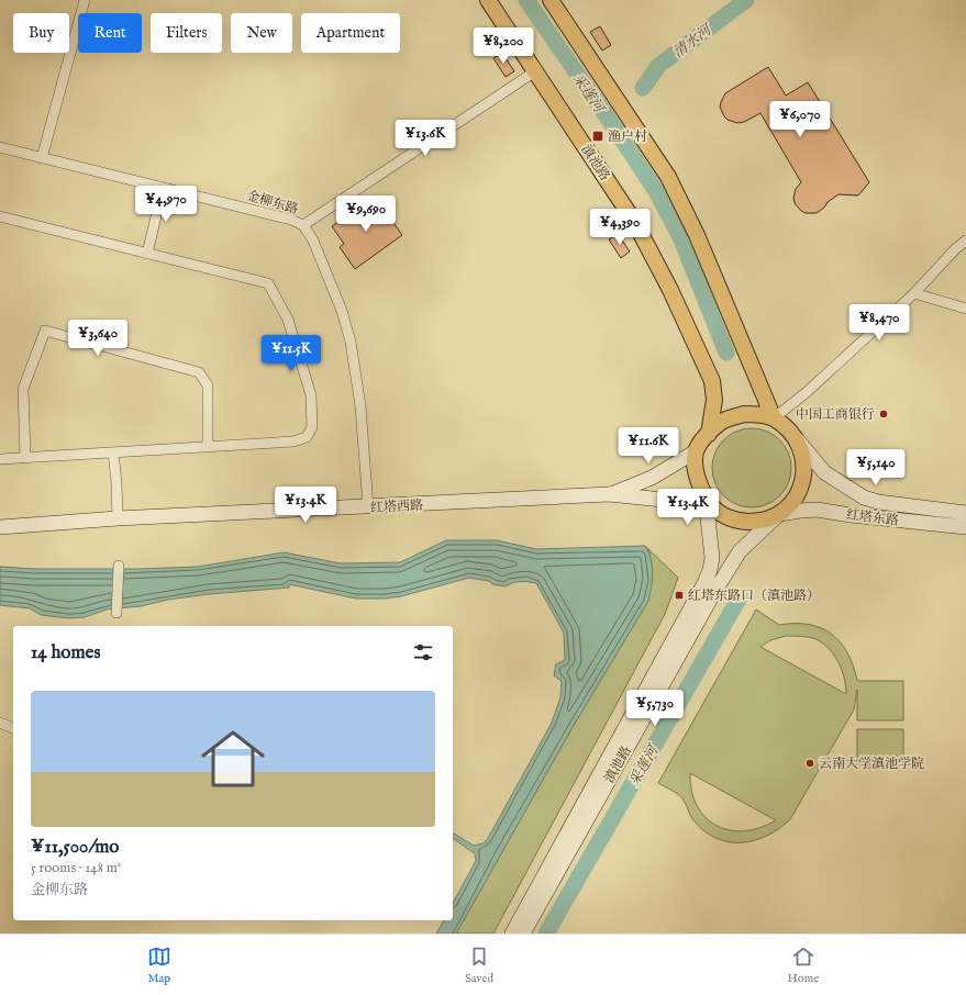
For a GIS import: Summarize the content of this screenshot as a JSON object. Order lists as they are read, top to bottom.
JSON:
{
  "streets": {
    "main road": ["滇池路", "红塔西路", "红塔东路"],
    "street": ["金柳东路"]
  },
  "crossings": [
    ["滇池路", "红塔东路"],
    ["金柳东路", "红塔西路"]
  ],
  "water": ["清水河", "采莲河"],
  "places": {
    "transit": ["渔户村", "红塔东路口（滇池路）"],
    "other": ["中国工商银行", "云南大学滇池学院"]
  },
  "page": {
    "chip": [
      "Buy",
      "Rent",
      "Filters",
      "New",
      "Apartment"
    ],
    "price": [
      "¥8,200",
      "¥6,070",
      "¥13.6K",
      "¥4,970",
      "¥9,690",
      "¥4,390",
      "¥8,470",
      "¥3,640",
      "¥11.5K",
      "¥11.6K",
      "¥5,140",
      "¥13.4K",
      "¥13.4K",
      "¥5,730"
    ],
    "heading": "14 homes",
    "list": [
      {
        "name": "¥11,500/mo",
        "note": "5 rooms · 148 m² · 金柳东路"
      }
    ],
    "tabs": ["Map", "Saved", "Home"]
  }
}
